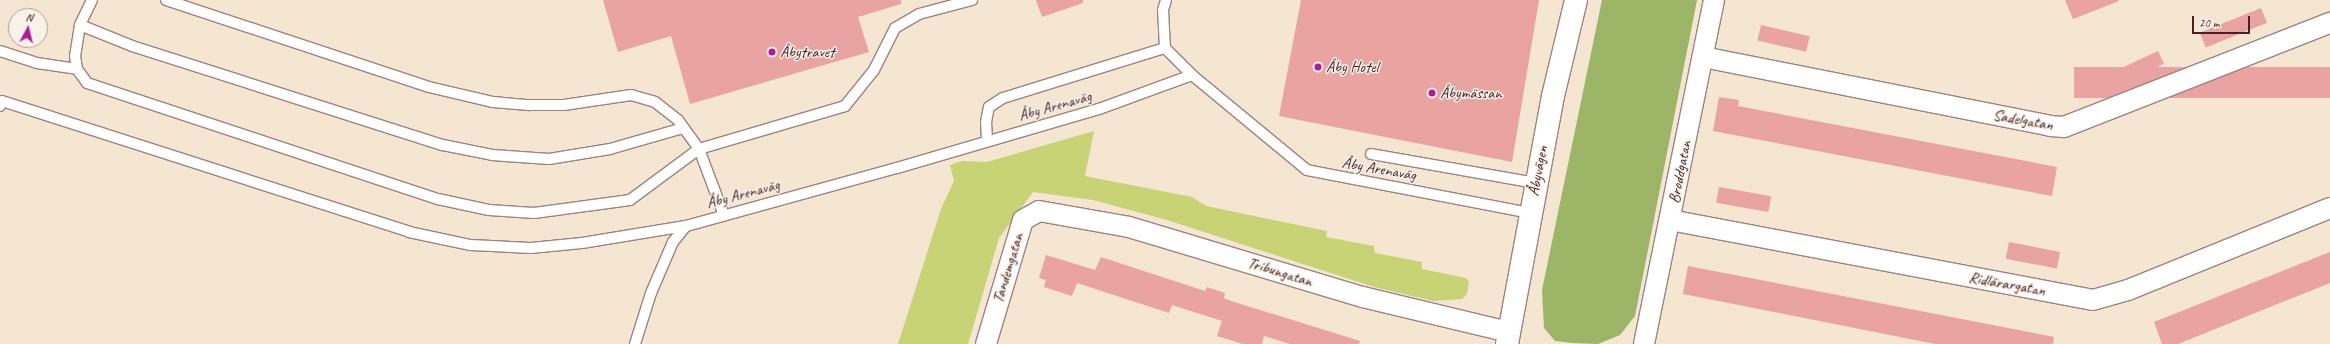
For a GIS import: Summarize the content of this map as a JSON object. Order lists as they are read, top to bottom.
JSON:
{
  "streets": {
    "street": [
      "Sadelgatan",
      "Åbyvägen",
      "Broddgatan",
      "Tandemgatan",
      "Tribungatan",
      "Ridlärargatan"
    ],
    "lane": ["Åby Arenaväg"]
  },
  "crossings": [
    ["Åby Arenaväg", "Åbyvägen"],
    ["Sadelgatan", "Broddgatan"],
    ["Åbyvägen", "Tribungatan"],
    ["Broddgatan", "Ridlärargatan"],
    ["Tandemgatan", "Tribungatan"]
  ],
  "places": ["Åbytravet", "Åby Hotel", "Åbymässan"],
  "scale_bar": "20 m",
  "north": "top"
}
